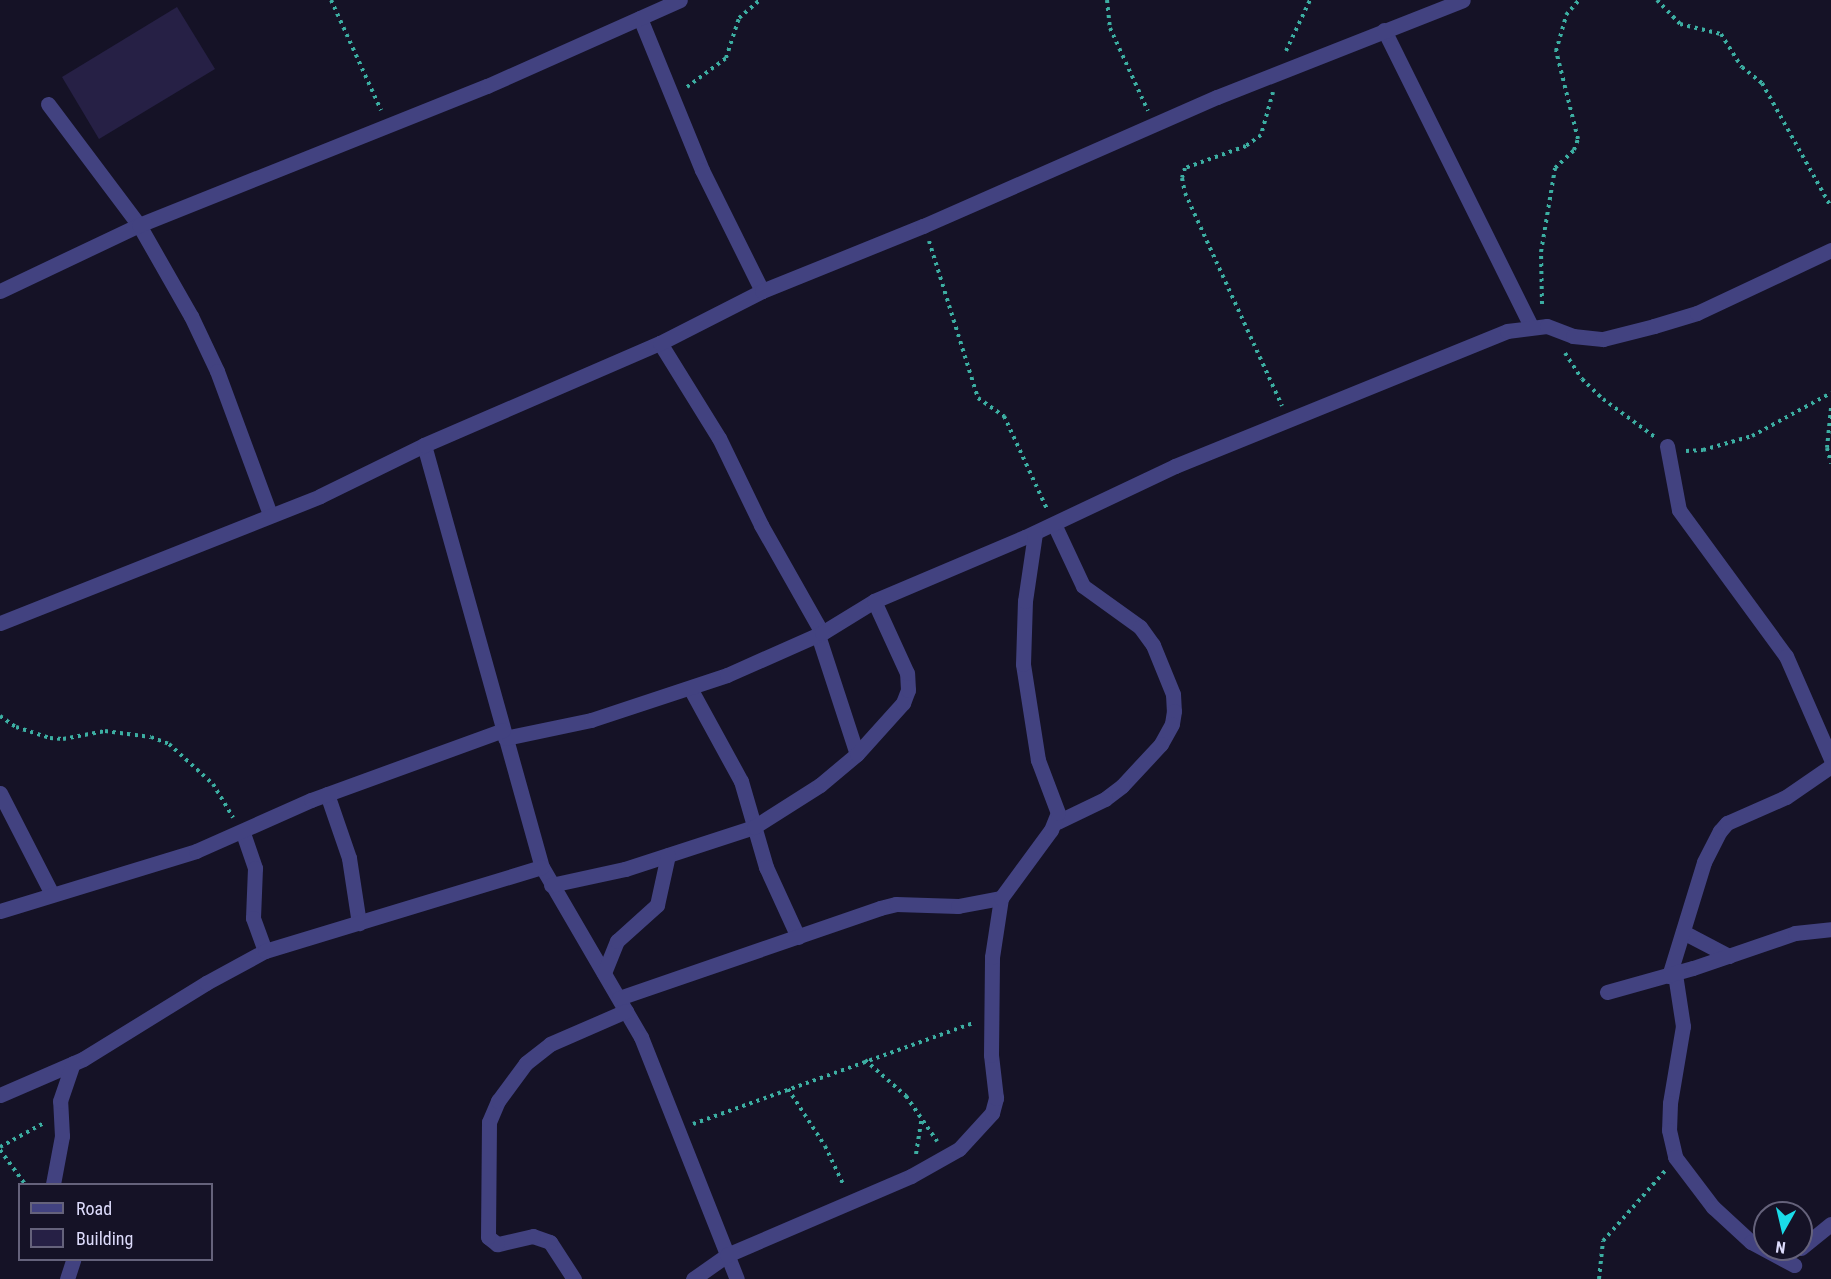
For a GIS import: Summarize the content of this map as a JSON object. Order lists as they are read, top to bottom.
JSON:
{
  "legend": ["Road", "Building"],
  "north": "bottom"
}
